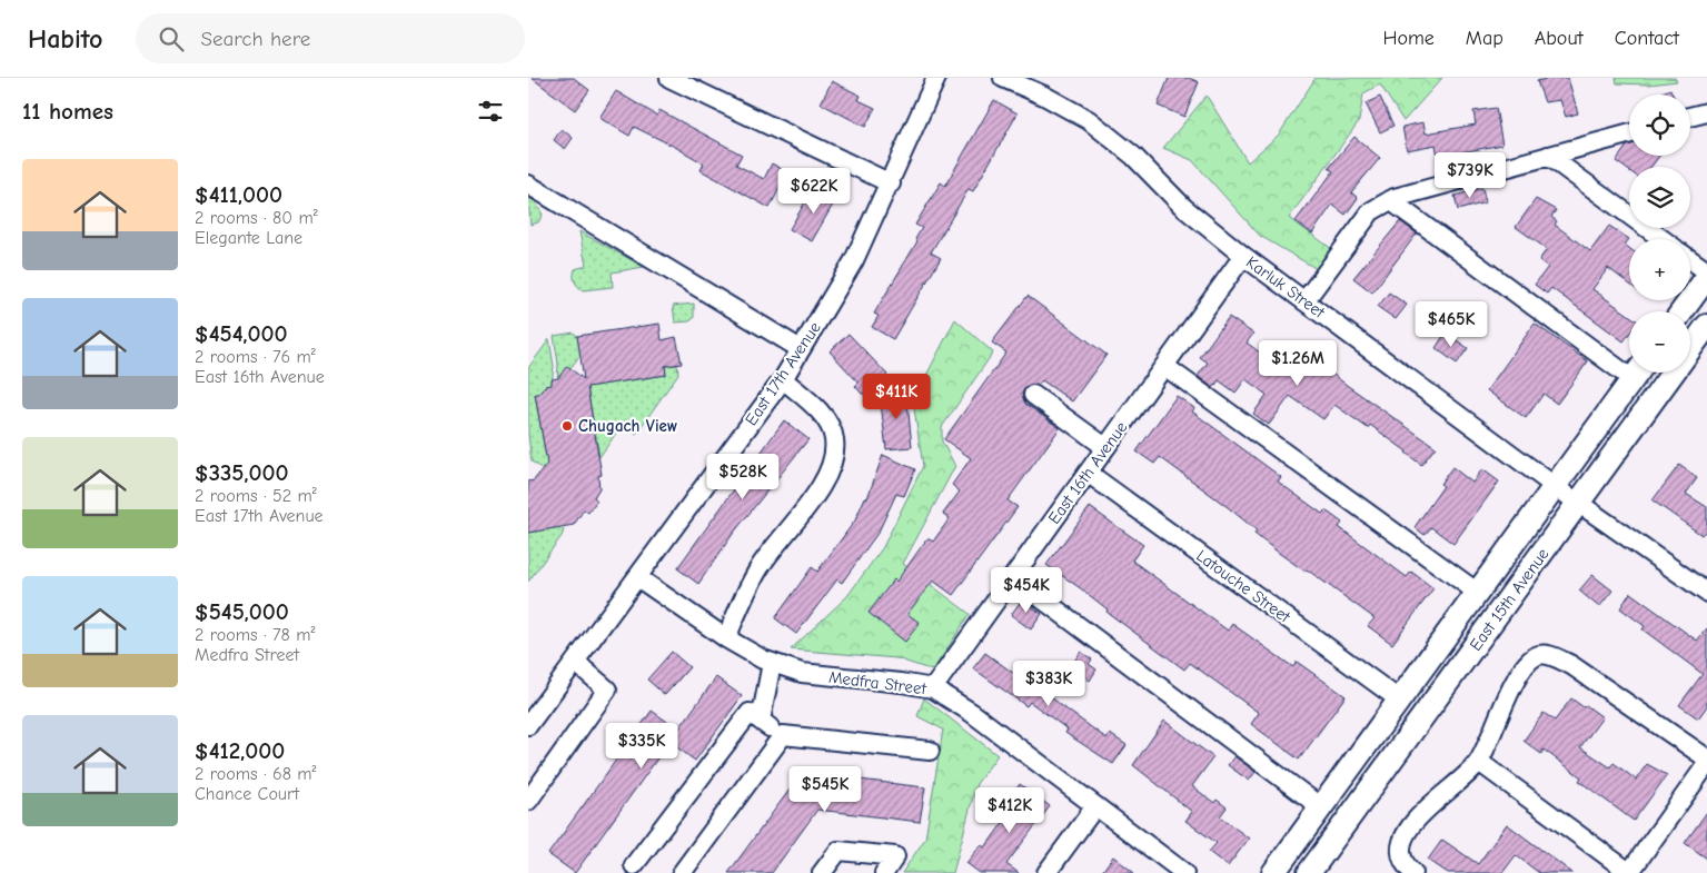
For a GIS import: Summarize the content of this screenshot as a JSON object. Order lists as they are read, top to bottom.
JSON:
{
  "streets": {
    "main road": ["East 15th Avenue"],
    "street": [
      "Karluk Street",
      "East 17th Avenue",
      "East 16th Avenue",
      "Latouche Street",
      "Medfra Street"
    ]
  },
  "crossings": [
    ["Karluk Street", "East 16th Avenue"],
    ["Karluk Street", "East 15th Avenue"],
    ["East 17th Avenue", "Medfra Street"],
    ["East 16th Avenue", "Latouche Street"],
    ["East 16th Avenue", "Medfra Street"],
    ["Latouche Street", "East 15th Avenue"]
  ],
  "places": ["Chugach View"],
  "page": {
    "header": "Habito",
    "search": "Search here",
    "nav": [
      "Home",
      "Map",
      "About",
      "Contact"
    ],
    "heading": "11 homes",
    "map_buttons": ["+", "−"],
    "list": [
      {
        "name": "$411,000",
        "note": "2 rooms · 80 m² · Elegante Lane"
      },
      {
        "name": "$454,000",
        "note": "2 rooms · 76 m² · East 16th Avenue"
      },
      {
        "name": "$335,000",
        "note": "2 rooms · 52 m² · East 17th Avenue"
      },
      {
        "name": "$545,000",
        "note": "2 rooms · 78 m² · Medfra Street"
      },
      {
        "name": "$412,000",
        "note": "2 rooms · 68 m² · Chance Court"
      }
    ],
    "price": [
      "$739K",
      "$622K",
      "$465K",
      "$1.26M",
      "$411K",
      "$528K",
      "$454K",
      "$383K",
      "$335K",
      "$545K",
      "$412K"
    ]
  }
}
